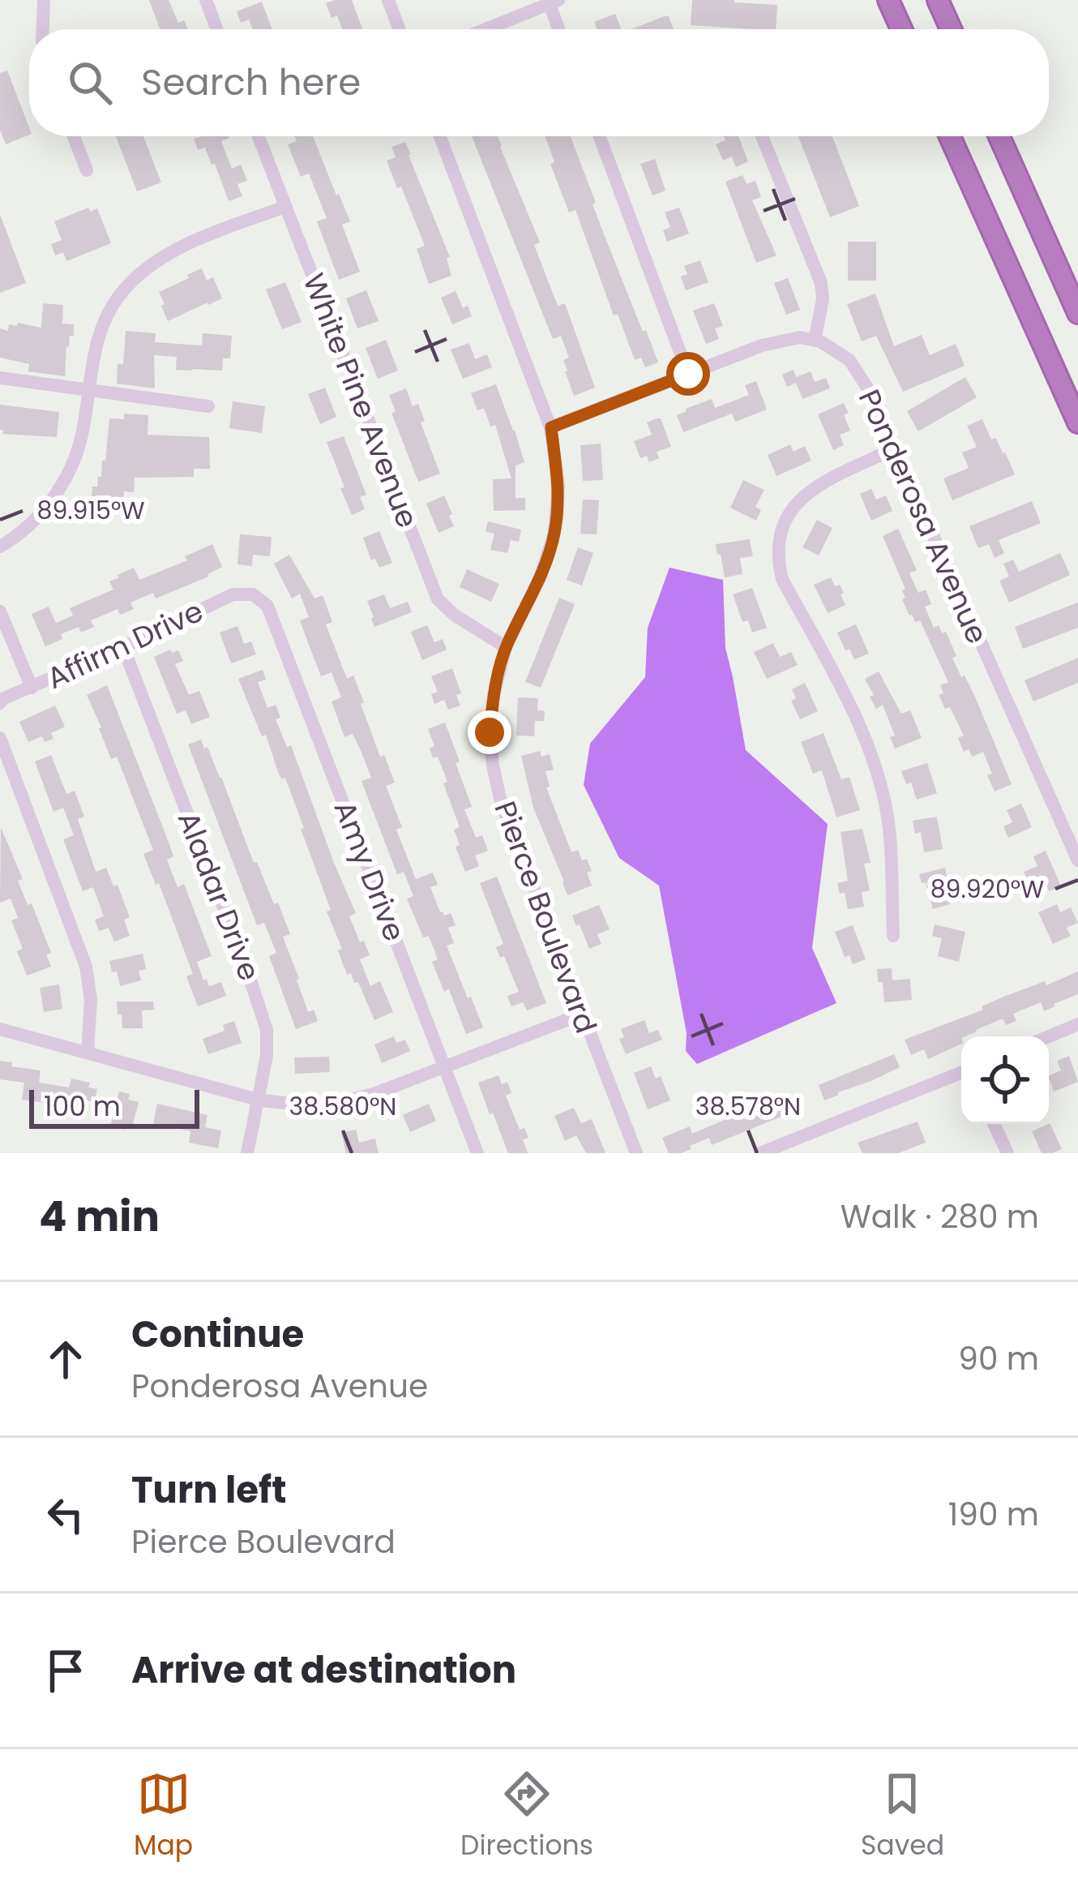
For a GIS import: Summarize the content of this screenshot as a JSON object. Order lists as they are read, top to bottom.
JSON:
{
  "streets": {
    "street": [
      "White Pine Avenue",
      "Ponderosa Avenue",
      "Affirm Drive",
      "Amy Drive",
      "Aladar Drive",
      "Pierce Boulevard"
    ]
  },
  "crossings": [
    ["White Pine Avenue", "Pierce Boulevard"],
    ["Affirm Drive", "Amy Drive"],
    ["Affirm Drive", "Aladar Drive"]
  ],
  "scale_bar": "100 m",
  "page": {
    "search": "Search here",
    "scale": "100 m",
    "heading": ["4 min", "Walk · 280 m"],
    "list": [
      ["Continue", "Ponderosa Avenue", "90 m"],
      ["Turn left", "Pierce Boulevard", "190 m"],
      "Arrive at destination"
    ],
    "nav": ["Map", "Directions", "Saved"]
  },
  "coordinates": [
    "89.915°W",
    "89.920°W",
    "38.580°N",
    "38.578°N"
  ]
}
